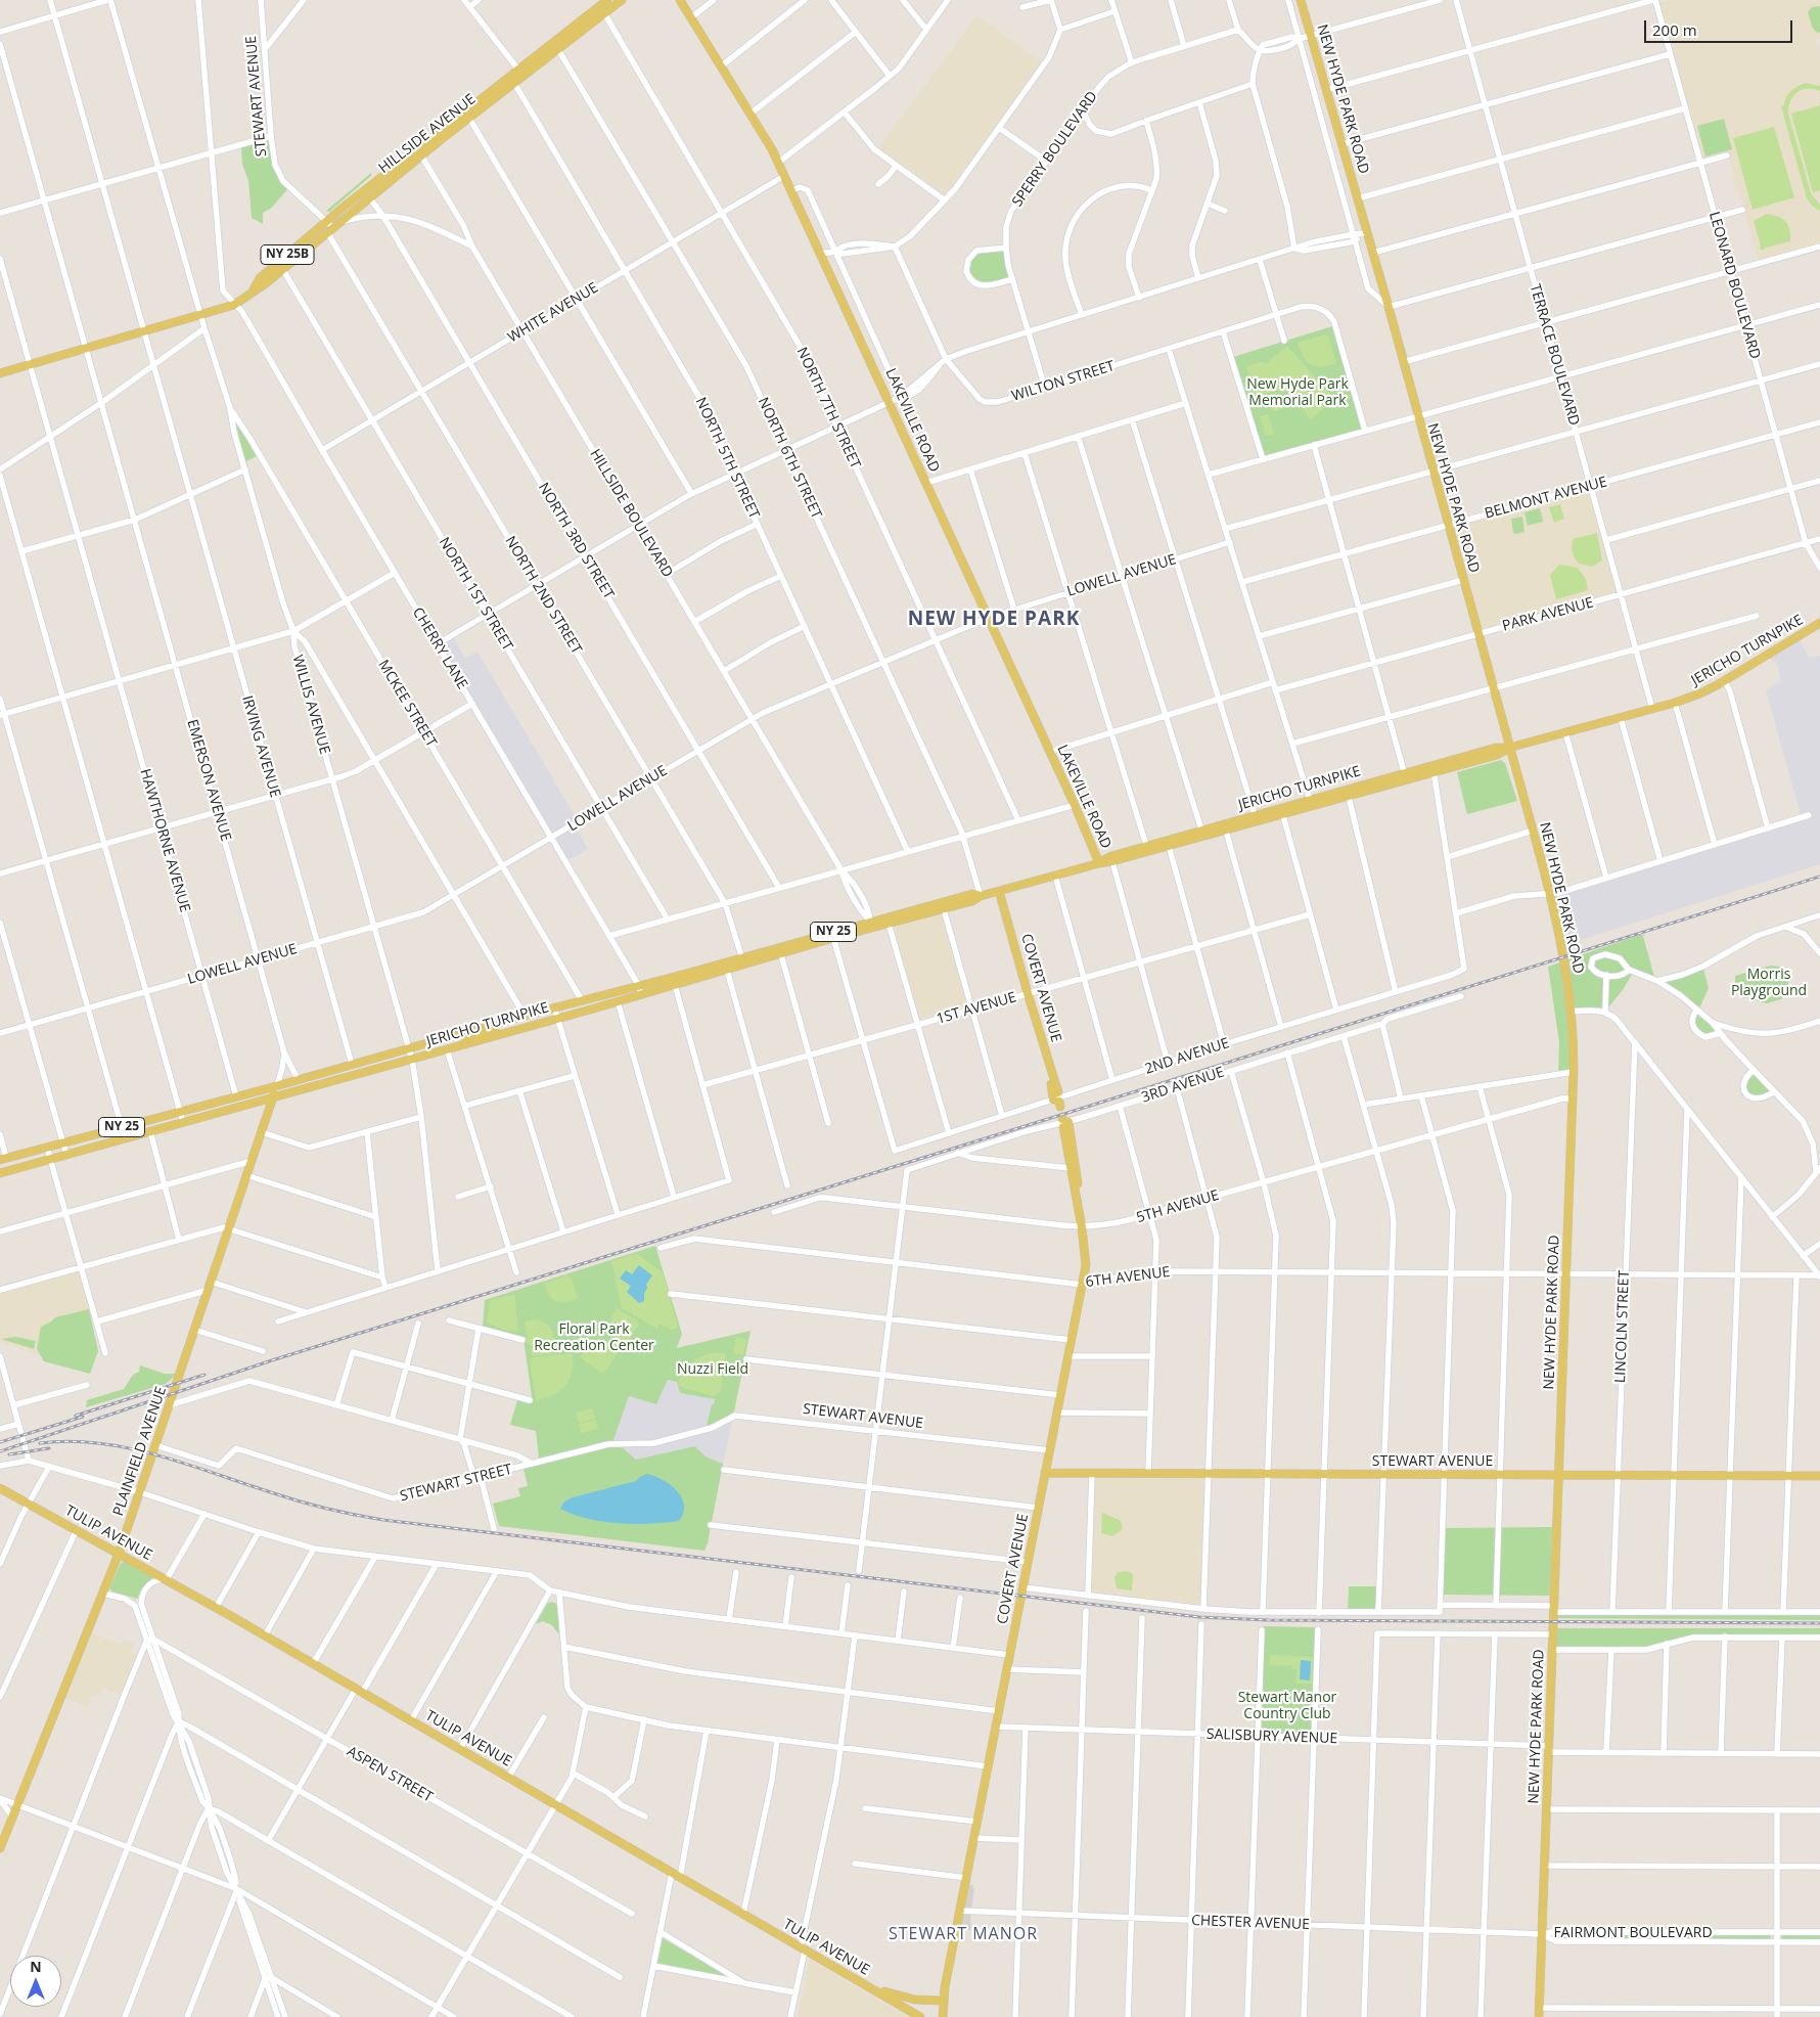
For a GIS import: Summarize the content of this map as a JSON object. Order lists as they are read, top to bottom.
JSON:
{
  "streets": {
    "main road": [
      "STEWART AVENUE",
      "NEW HYDE PARK ROAD",
      "HILLSIDE AVENUE",
      "NY 25B",
      "LAKEVILLE ROAD",
      "JERICHO TURNPIKE",
      "NY 25",
      "COVERT AVENUE",
      "PLAINFIELD AVENUE",
      "TULIP AVENUE"
    ],
    "street": [
      "SPERRY BOULEVARD",
      "LEONARD BOULEVARD",
      "WHITE AVENUE",
      "TERRACE BOULEVARD",
      "WILTON STREET",
      "NORTH 7TH STREET",
      "NORTH 5TH STREET",
      "NORTH 6TH STREET",
      "BELMONT AVENUE",
      "HILLSIDE BOULEVARD",
      "NORTH 3RD STREET",
      "LOWELL AVENUE",
      "NORTH 1ST STREET",
      "NORTH 2ND STREET",
      "PARK AVENUE",
      "CHERRY LANE",
      "MCKEE STREET",
      "WILLIS AVENUE",
      "IRVING AVENUE",
      "EMERSON AVENUE",
      "HAWTHORNE AVENUE",
      "1ST AVENUE",
      "2ND AVENUE",
      "3RD AVENUE",
      "5TH AVENUE",
      "6TH AVENUE",
      "LINCOLN STREET",
      "STEWART STREET",
      "SALISBURY AVENUE",
      "ASPEN STREET",
      "CHESTER AVENUE",
      "FAIRMONT BOULEVARD"
    ]
  },
  "crossings": [
    ["STEWART AVENUE", "NEW HYDE PARK ROAD"],
    ["STEWART AVENUE", "HILLSIDE AVENUE"],
    ["STEWART AVENUE", "NORTH 2ND STREET"],
    ["STEWART AVENUE", "COVERT AVENUE"],
    ["STEWART AVENUE", "LINCOLN STREET"],
    ["STEWART AVENUE", "STEWART STREET"],
    ["NEW HYDE PARK ROAD", "BELMONT AVENUE"],
    ["NEW HYDE PARK ROAD", "PARK AVENUE"],
    ["NEW HYDE PARK ROAD", "JERICHO TURNPIKE"],
    ["NEW HYDE PARK ROAD", "5TH AVENUE"],
    ["NEW HYDE PARK ROAD", "6TH AVENUE"],
    ["NEW HYDE PARK ROAD", "SALISBURY AVENUE"],
    ["NEW HYDE PARK ROAD", "CHESTER AVENUE"],
    ["NEW HYDE PARK ROAD", "FAIRMONT BOULEVARD"],
    ["HILLSIDE AVENUE", "NORTH 7TH STREET"],
    ["HILLSIDE AVENUE", "NORTH 5TH STREET"],
    ["HILLSIDE AVENUE", "NORTH 6TH STREET"],
    ["HILLSIDE AVENUE", "HILLSIDE BOULEVARD"],
    ["HILLSIDE AVENUE", "NORTH 3RD STREET"],
    ["HILLSIDE AVENUE", "NORTH 1ST STREET"],
    ["HILLSIDE AVENUE", "NORTH 2ND STREET"],
    ["HILLSIDE AVENUE", "CHERRY LANE"],
    ["HILLSIDE AVENUE", "WILLIS AVENUE"],
    ["HILLSIDE AVENUE", "IRVING AVENUE"],
    ["HILLSIDE AVENUE", "EMERSON AVENUE"],
    ["HILLSIDE AVENUE", "HAWTHORNE AVENUE"],
    ["SPERRY BOULEVARD", "WILTON STREET"],
    ["LEONARD BOULEVARD", "BELMONT AVENUE"],
    ["LEONARD BOULEVARD", "PARK AVENUE"],
    ["WHITE AVENUE", "NORTH 7TH STREET"],
    ["WHITE AVENUE", "LAKEVILLE ROAD"],
    ["WHITE AVENUE", "NORTH 5TH STREET"],
    ["WHITE AVENUE", "NORTH 6TH STREET"],
    ["WHITE AVENUE", "HILLSIDE BOULEVARD"],
    ["WHITE AVENUE", "NORTH 3RD STREET"],
    ["WHITE AVENUE", "NORTH 1ST STREET"],
    ["WHITE AVENUE", "NORTH 2ND STREET"],
    ["WHITE AVENUE", "CHERRY LANE"],
    ["TERRACE BOULEVARD", "BELMONT AVENUE"],
    ["TERRACE BOULEVARD", "PARK AVENUE"],
    ["TERRACE BOULEVARD", "JERICHO TURNPIKE"],
    ["NORTH 7TH STREET", "LOWELL AVENUE"],
    ["LAKEVILLE ROAD", "LOWELL AVENUE"],
    ["LAKEVILLE ROAD", "JERICHO TURNPIKE"],
    ["NORTH 5TH STREET", "LOWELL AVENUE"],
    ["NORTH 6TH STREET", "LOWELL AVENUE"],
    ["NORTH 6TH STREET", "JERICHO TURNPIKE"],
    ["HILLSIDE BOULEVARD", "LOWELL AVENUE"],
    ["HILLSIDE BOULEVARD", "JERICHO TURNPIKE"],
    ["NORTH 3RD STREET", "LOWELL AVENUE"],
    ["LOWELL AVENUE", "NORTH 1ST STREET"],
    ["LOWELL AVENUE", "NORTH 2ND STREET"],
    ["LOWELL AVENUE", "CHERRY LANE"],
    ["LOWELL AVENUE", "MCKEE STREET"],
    ["LOWELL AVENUE", "WILLIS AVENUE"],
    ["LOWELL AVENUE", "IRVING AVENUE"],
    ["LOWELL AVENUE", "EMERSON AVENUE"],
    ["LOWELL AVENUE", "HAWTHORNE AVENUE"],
    ["NORTH 2ND STREET", "JERICHO TURNPIKE"],
    ["CHERRY LANE", "JERICHO TURNPIKE"],
    ["JERICHO TURNPIKE", "MCKEE STREET"],
    ["JERICHO TURNPIKE", "WILLIS AVENUE"],
    ["JERICHO TURNPIKE", "IRVING AVENUE"],
    ["JERICHO TURNPIKE", "EMERSON AVENUE"],
    ["JERICHO TURNPIKE", "HAWTHORNE AVENUE"],
    ["JERICHO TURNPIKE", "COVERT AVENUE"],
    ["JERICHO TURNPIKE", "PLAINFIELD AVENUE"],
    ["MCKEE STREET", "WILLIS AVENUE"],
    ["COVERT AVENUE", "1ST AVENUE"],
    ["COVERT AVENUE", "3RD AVENUE"],
    ["COVERT AVENUE", "5TH AVENUE"],
    ["COVERT AVENUE", "6TH AVENUE"],
    ["COVERT AVENUE", "SALISBURY AVENUE"],
    ["COVERT AVENUE", "CHESTER AVENUE"],
    ["1ST AVENUE", "2ND AVENUE"],
    ["3RD AVENUE", "5TH AVENUE"],
    ["6TH AVENUE", "LINCOLN STREET"],
    ["PLAINFIELD AVENUE", "STEWART STREET"],
    ["PLAINFIELD AVENUE", "TULIP AVENUE"],
    ["CHESTER AVENUE", "FAIRMONT BOULEVARD"]
  ],
  "districts": ["NEW HYDE PARK", "STEWART MANOR"],
  "parks": [
    "New Hyde Park Memorial Park",
    "Morris Playground",
    "Floral Park Recreation Center",
    "Nuzzi Field",
    "Stewart Manor Country Club"
  ],
  "scale_bar": "200 m",
  "north": "top"
}
